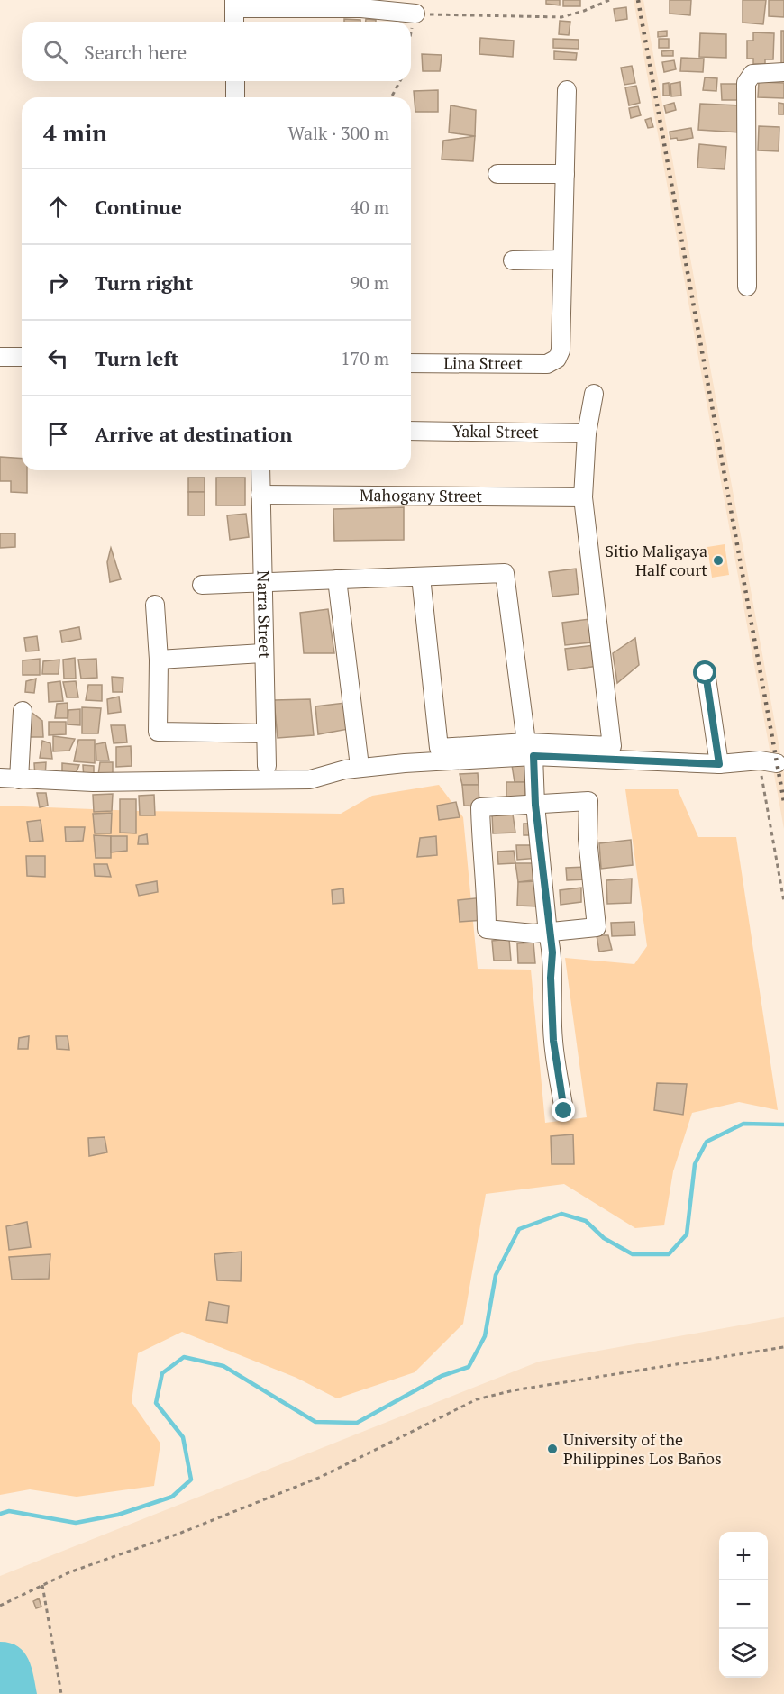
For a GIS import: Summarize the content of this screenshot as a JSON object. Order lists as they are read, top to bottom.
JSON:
{
  "streets": {
    "street": [
      "Lina Street",
      "Yakal Street",
      "Mahogany Street",
      "Narra Street"
    ]
  },
  "crossings": [
    ["Mahogany Street", "Narra Street"]
  ],
  "places": ["Sitio Maligaya Half court", "University of the Philippines Los Baños"],
  "page": {
    "search": "Search here",
    "heading": ["4 min", "Walk · 300 m"],
    "list": [
      ["Continue", "40 m"],
      ["Turn right", "90 m"],
      ["Turn left", "170 m"],
      "Arrive at destination"
    ],
    "map_buttons": ["+", "−"]
  }
}
